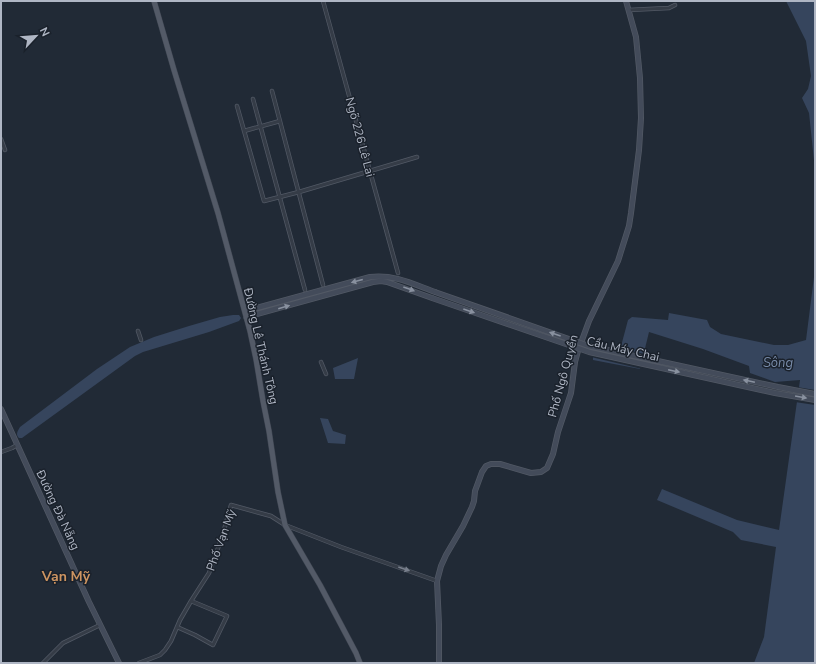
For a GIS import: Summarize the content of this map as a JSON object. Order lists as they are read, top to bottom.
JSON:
{
  "streets": {
    "main road": ["Đường Lê Thánh Tông"],
    "street": [
      "Ngõ 226 Lê Lai",
      "Cầu Máy Chai",
      "Phố Ngô Quyền",
      "Đường Đà Nẵng",
      "Phố Vạn Mỹ"
    ]
  },
  "crossings": [
    ["Đường Lê Thánh Tông", "Cầu Máy Chai"],
    ["Đường Lê Thánh Tông", "Phố Vạn Mỹ"],
    ["Phố Ngô Quyền", "Phố Vạn Mỹ"]
  ],
  "one_way": ["Phố Vạn Mỹ"],
  "districts": ["Vạn Mỹ"],
  "water": ["Sông"],
  "north": "top right"
}
